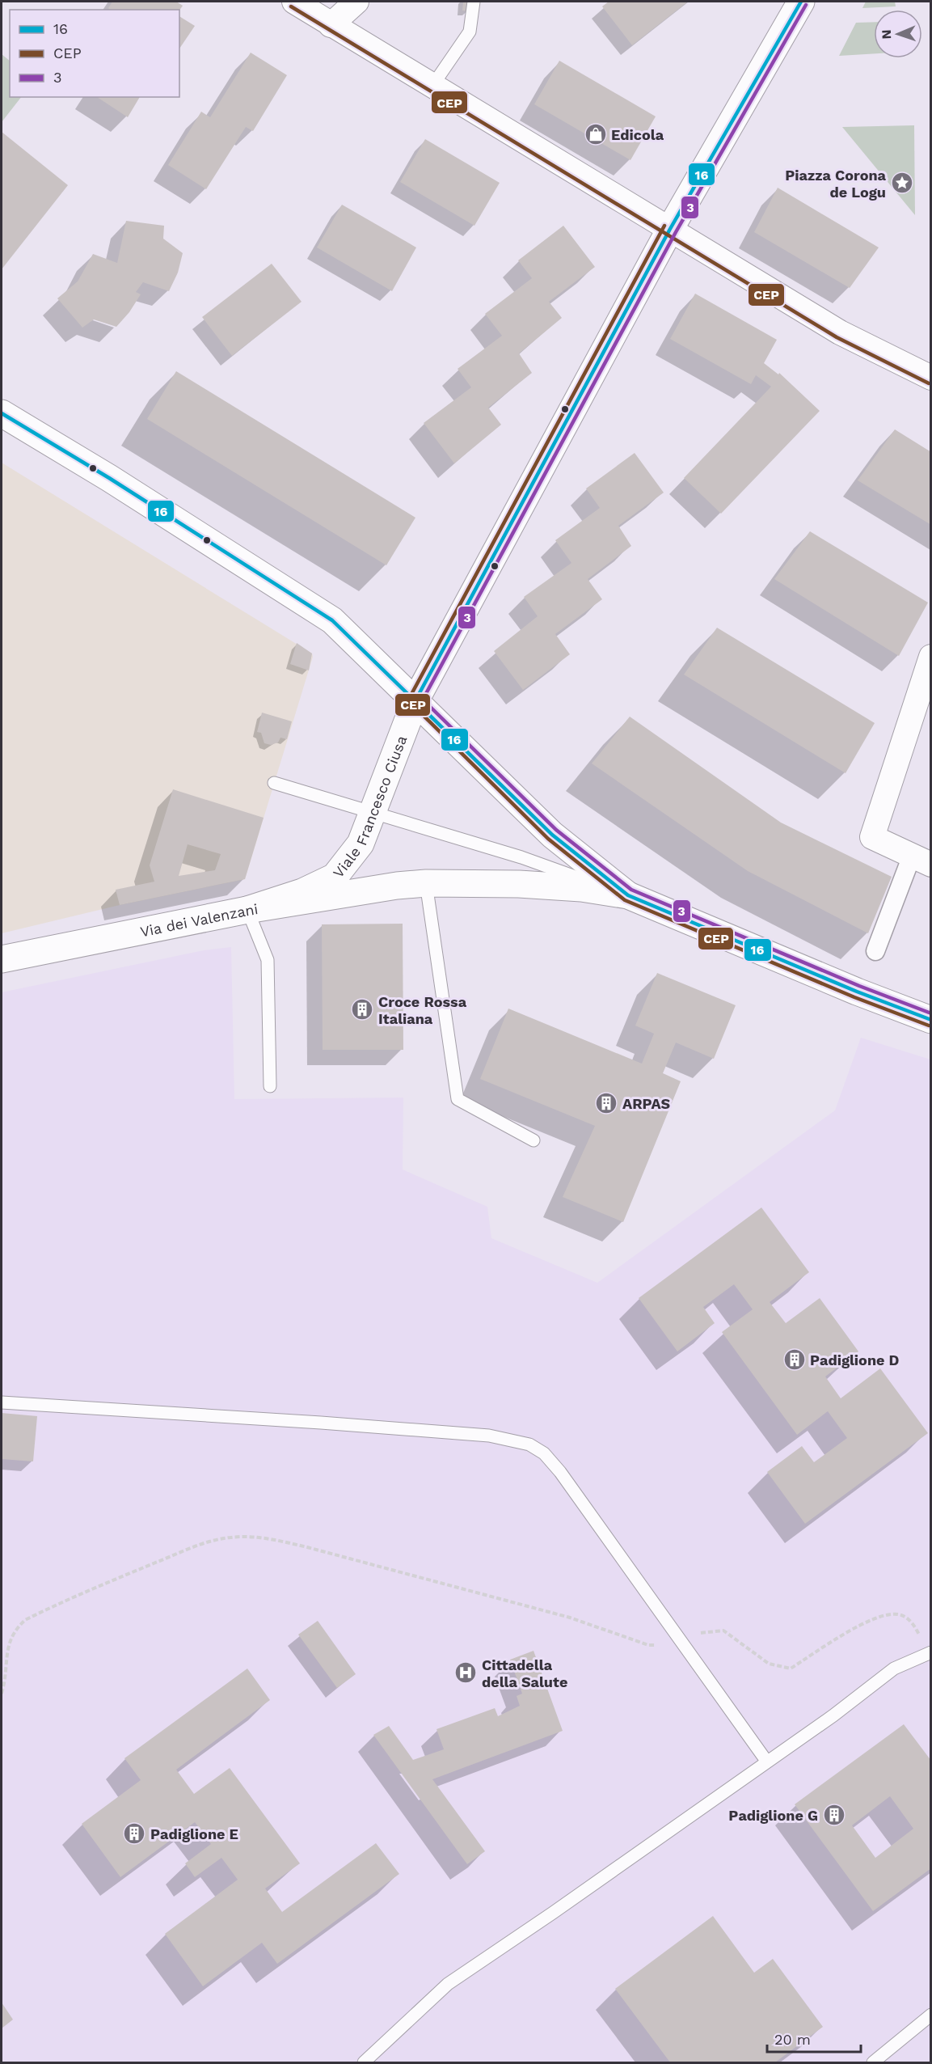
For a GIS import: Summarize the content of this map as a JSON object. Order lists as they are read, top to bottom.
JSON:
{
  "streets": {
    "street": ["Viale Francesco Ciusa", "Via dei Valenzani"]
  },
  "crossings": [
    ["Viale Francesco Ciusa", "Via dei Valenzani"]
  ],
  "places": {
    "shop": ["Edicola"],
    "place": ["Piazza Corona de Logu"],
    "building": [
      "Croce Rossa Italiana",
      "ARPAS",
      "Padiglione D",
      "Padiglione G",
      "Padiglione E"
    ],
    "hospital": ["Cittadella della Salute"]
  },
  "lines": ["transit line 16", "transit line 3", "transit line CEP"],
  "legend": ["16", "CEP", "3"],
  "scale_bar": "20 m",
  "north": "left"
}
